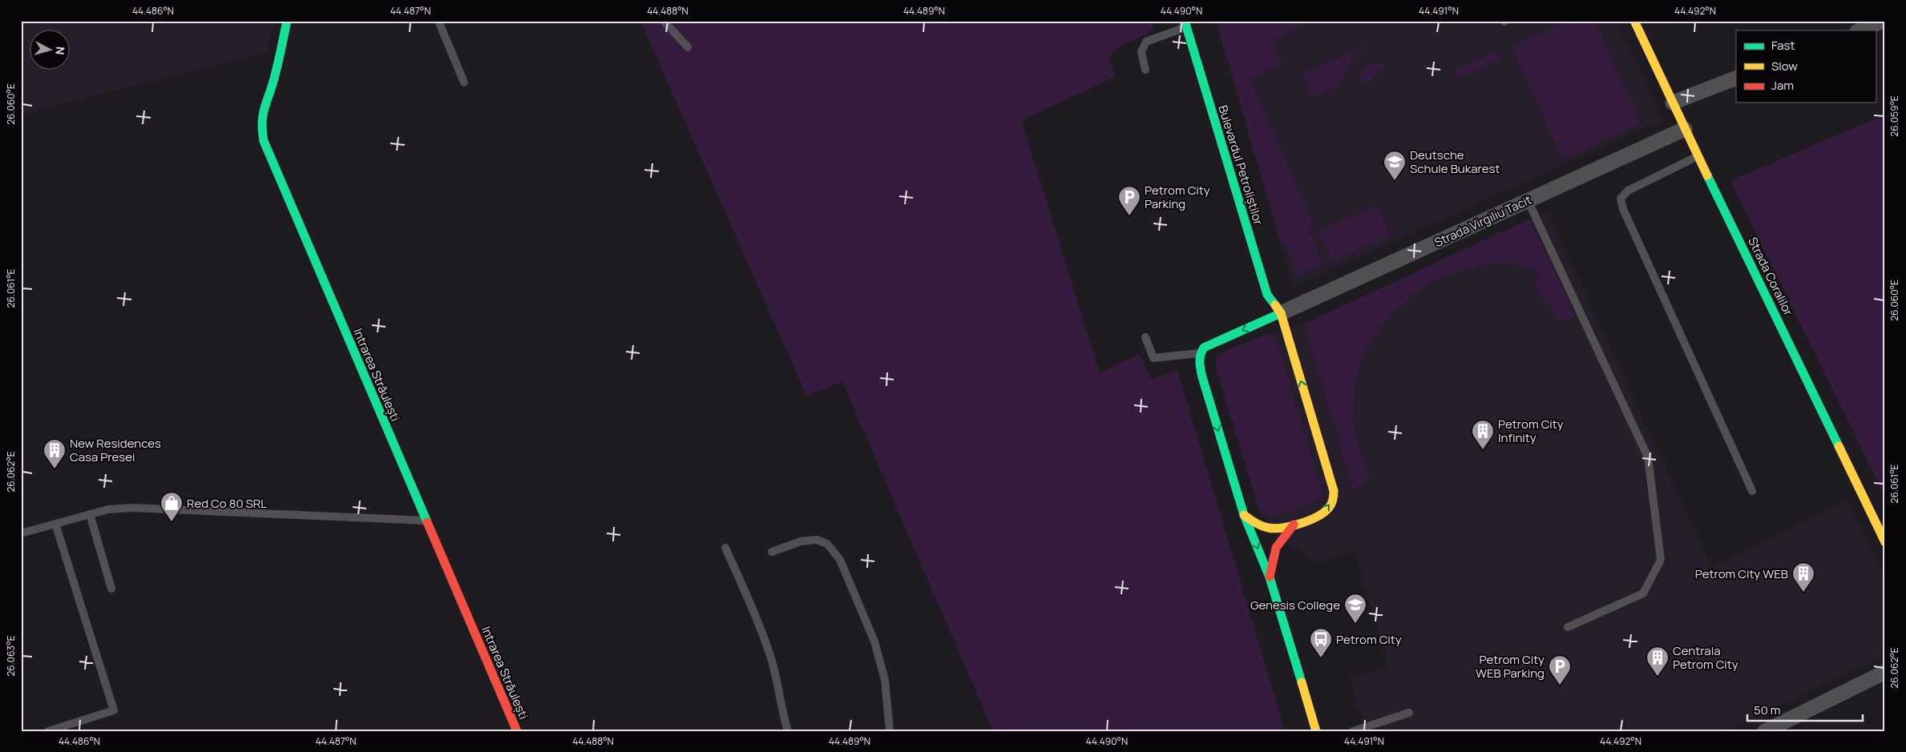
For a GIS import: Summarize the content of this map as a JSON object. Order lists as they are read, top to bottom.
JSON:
{
  "streets": {
    "street": [
      "Bulevardul Petroliștilor",
      "Strada Virgiliu Tacit",
      "Strada Coralilor",
      "Intrarea Străulești"
    ]
  },
  "crossings": [
    ["Bulevardul Petroliștilor", "Strada Virgiliu Tacit"],
    ["Strada Virgiliu Tacit", "Strada Coralilor"]
  ],
  "places": {
    "school or university": ["Deutsche Schule Bukarest", "Genesis College"],
    "parking": ["Petrom City Parking", "Petrom City WEB Parking"],
    "building": [
      "Petrom City Infinity",
      "New Residences Casa Presei",
      "Petrom City WEB",
      "Centrala Petrom City"
    ],
    "shop": ["Red Co 80 SRL"],
    "bus stop": ["Petrom City"]
  },
  "legend": ["Fast", "Slow", "Jam"],
  "scale_bar": "50 m",
  "north": "right",
  "coordinates": [
    "44.486°N",
    "44.487°N",
    "44.488°N",
    "44.489°N",
    "44.490°N",
    "44.491°N",
    "44.492°N",
    "26.060°E",
    "26.059°E",
    "26.061°E",
    "26.062°E",
    "26.063°E"
  ]
}
